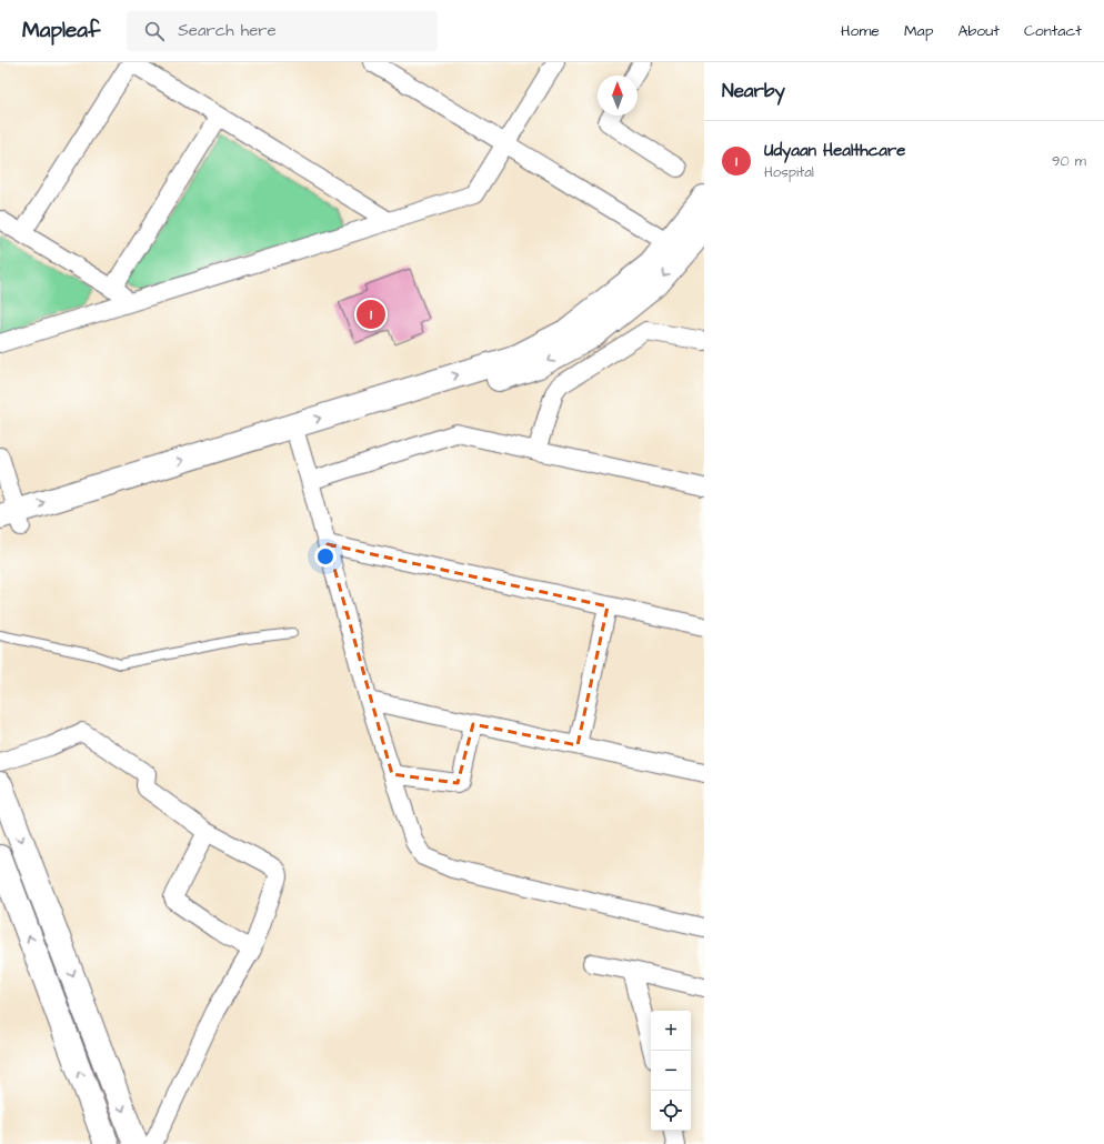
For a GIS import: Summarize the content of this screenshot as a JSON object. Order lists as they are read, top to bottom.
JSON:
{
  "north": "top",
  "page": {
    "header": "Mapleaf",
    "search": "Search here",
    "nav": [
      "Home",
      "Map",
      "About",
      "Contact"
    ],
    "heading": "Nearby",
    "list": [
      {
        "mark": "1",
        "name": "Udyaan Healthcare",
        "note": "Hospital",
        "value": "90 m"
      }
    ],
    "pins": "1",
    "map_buttons": ["+", "−"]
  }
}
